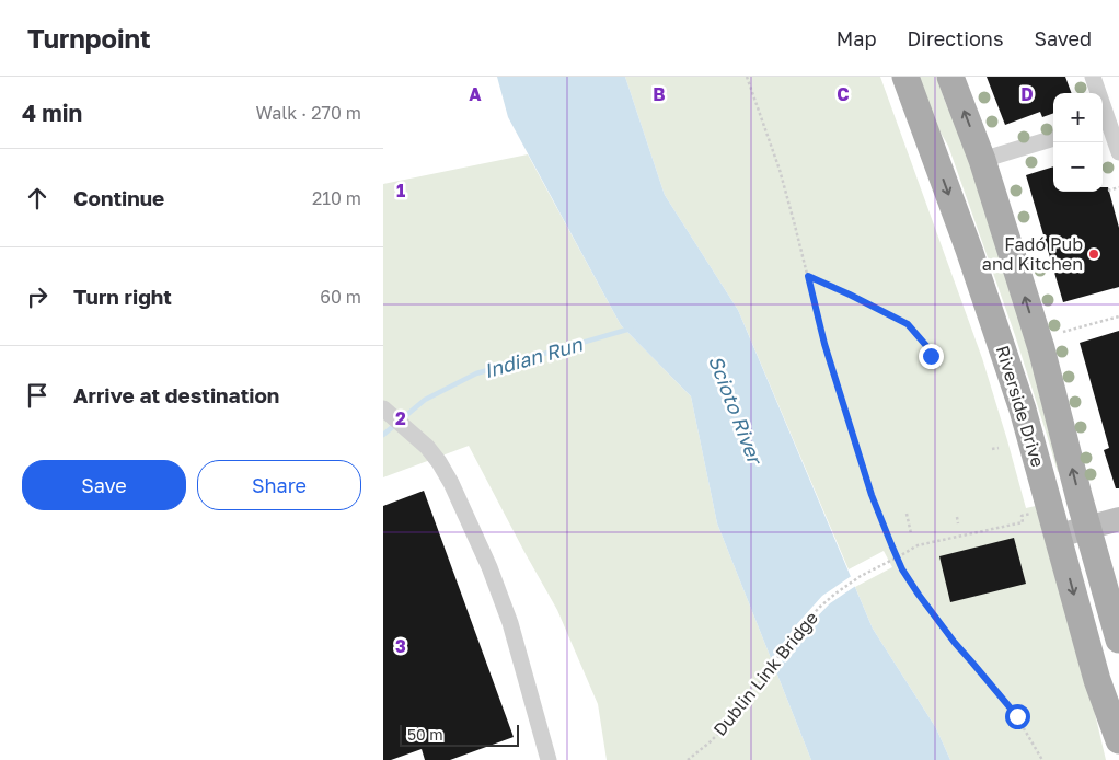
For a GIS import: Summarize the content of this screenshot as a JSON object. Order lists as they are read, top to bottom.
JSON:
{
  "streets": {
    "main road": ["Riverside Drive"],
    "path": ["Dublin Link Bridge"]
  },
  "water": ["Indian Run", "Scioto River"],
  "places": ["Fadó Pub and Kitchen"],
  "scale_bar": "50 m",
  "page": {
    "header": "Turnpoint",
    "nav": ["Map", "Directions", "Saved"],
    "heading": ["4 min", "Walk · 270 m"],
    "map_buttons": ["+", "−"],
    "list": [
      ["Continue", "210 m"],
      ["Turn right", "60 m"],
      "Arrive at destination"
    ],
    "buttons": ["Save", "Share"],
    "scale": "50 m"
  },
  "grid": {
    "columns": [
      "A",
      "B",
      "C",
      "D"
    ],
    "rows": ["1", "2", "3"]
  }
}
